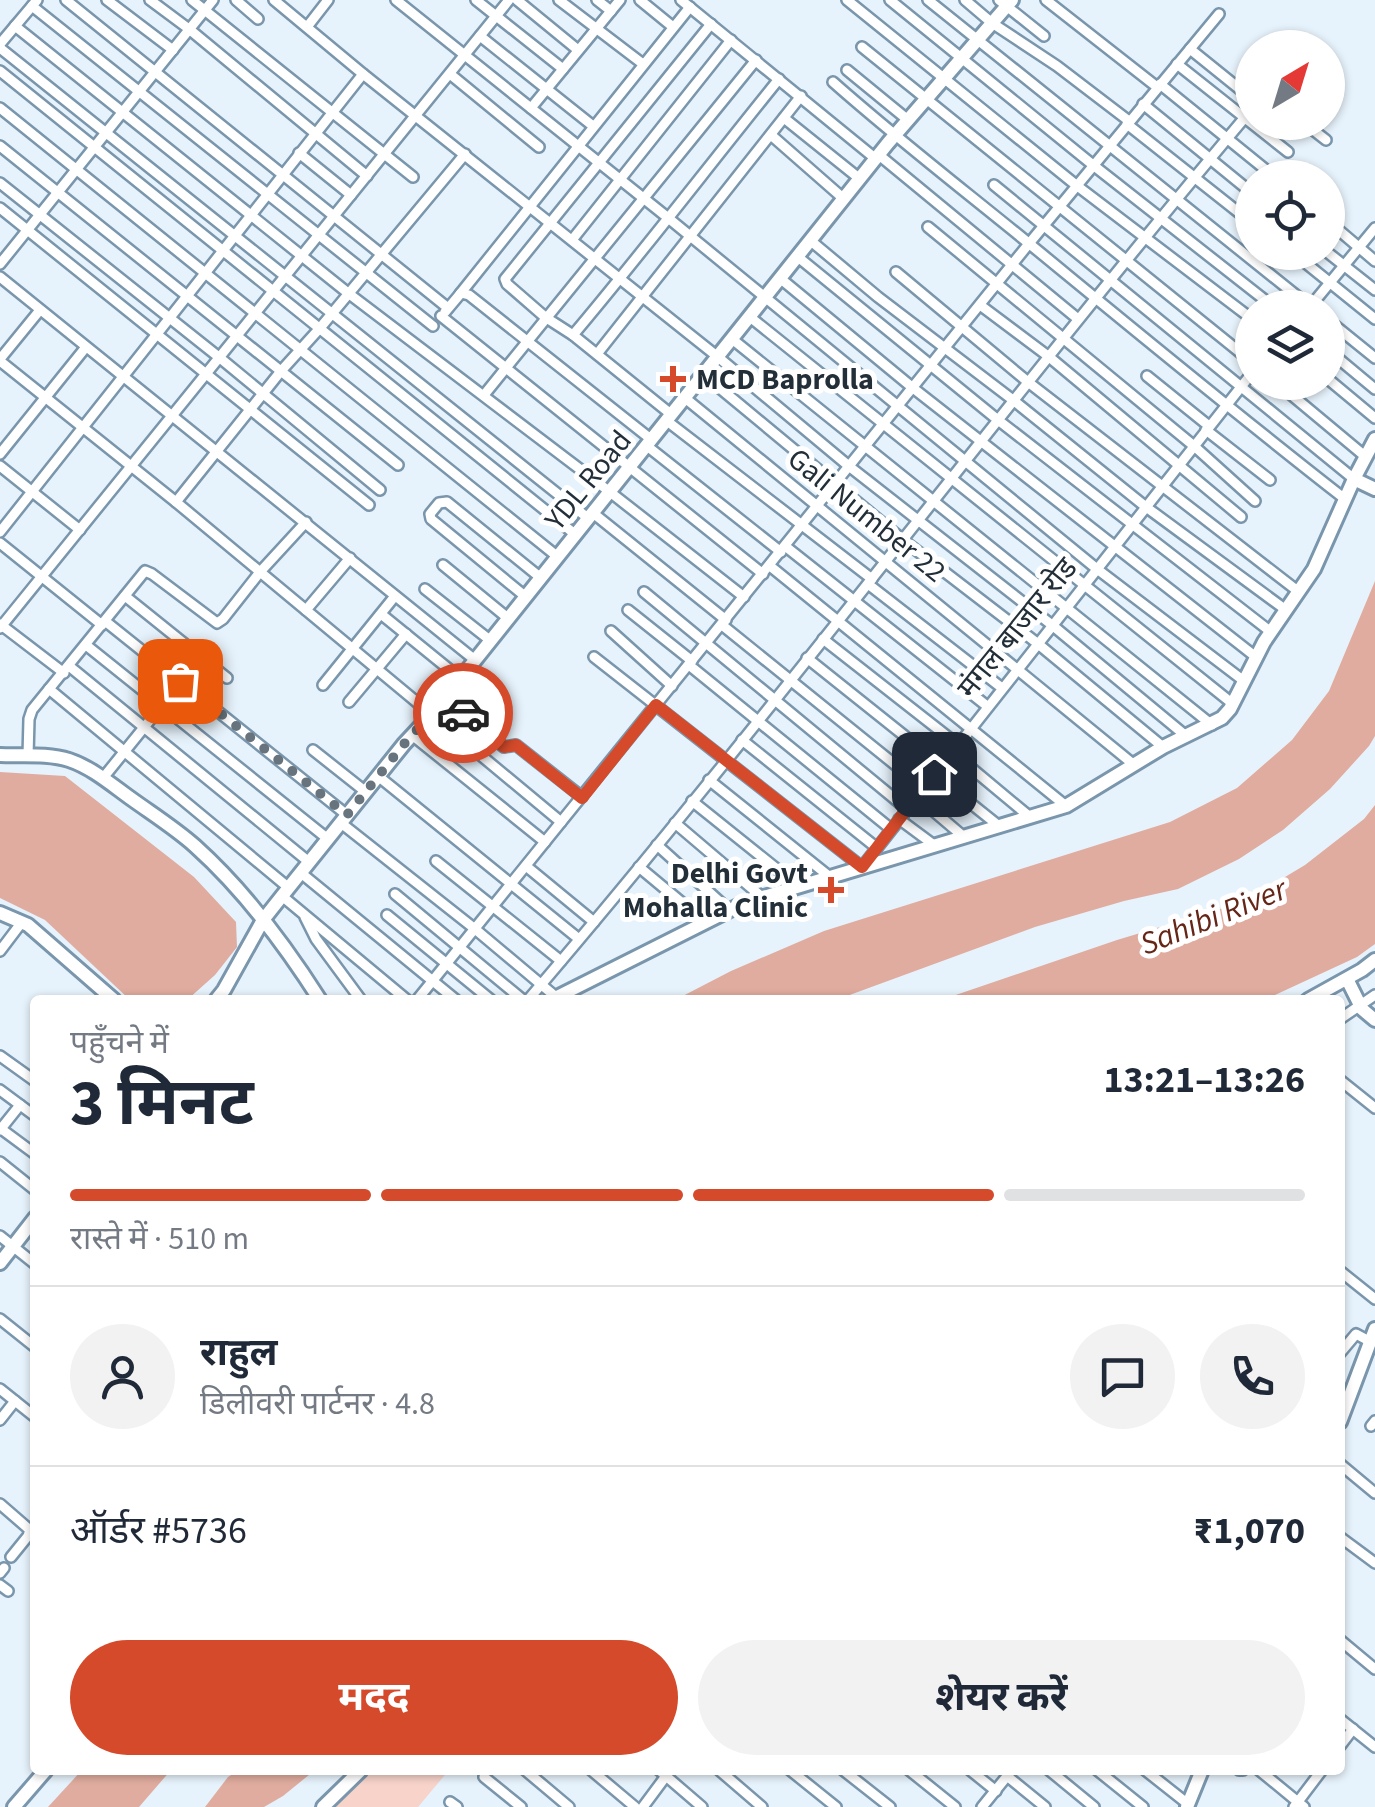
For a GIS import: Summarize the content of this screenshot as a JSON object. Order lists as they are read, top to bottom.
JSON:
{
  "streets": {
    "street": ["YDL Road", "Gali Number 22", "मंगल बाजार रोड"]
  },
  "crossings": [
    ["YDL Road", "Gali Number 22"],
    ["Gali Number 22", "मंगल बाजार रोड"]
  ],
  "water": ["Sahibi River"],
  "places": {
    "health": ["MCD Baprolla", "Delhi Govt Mohalla Clinic"]
  },
  "north": "top right",
  "page": {
    "heading": ["3 मिनट", "पहुँचने में", "13:21–13:26"],
    "panel": [
      "राहुल",
      "डिलीवरी पार्टनर · 4.8",
      "ऑर्डर #5736",
      "₹1,070"
    ],
    "bar": "रास्ते में · 510 m",
    "buttons": ["मदद", "शेयर करें"]
  }
}
